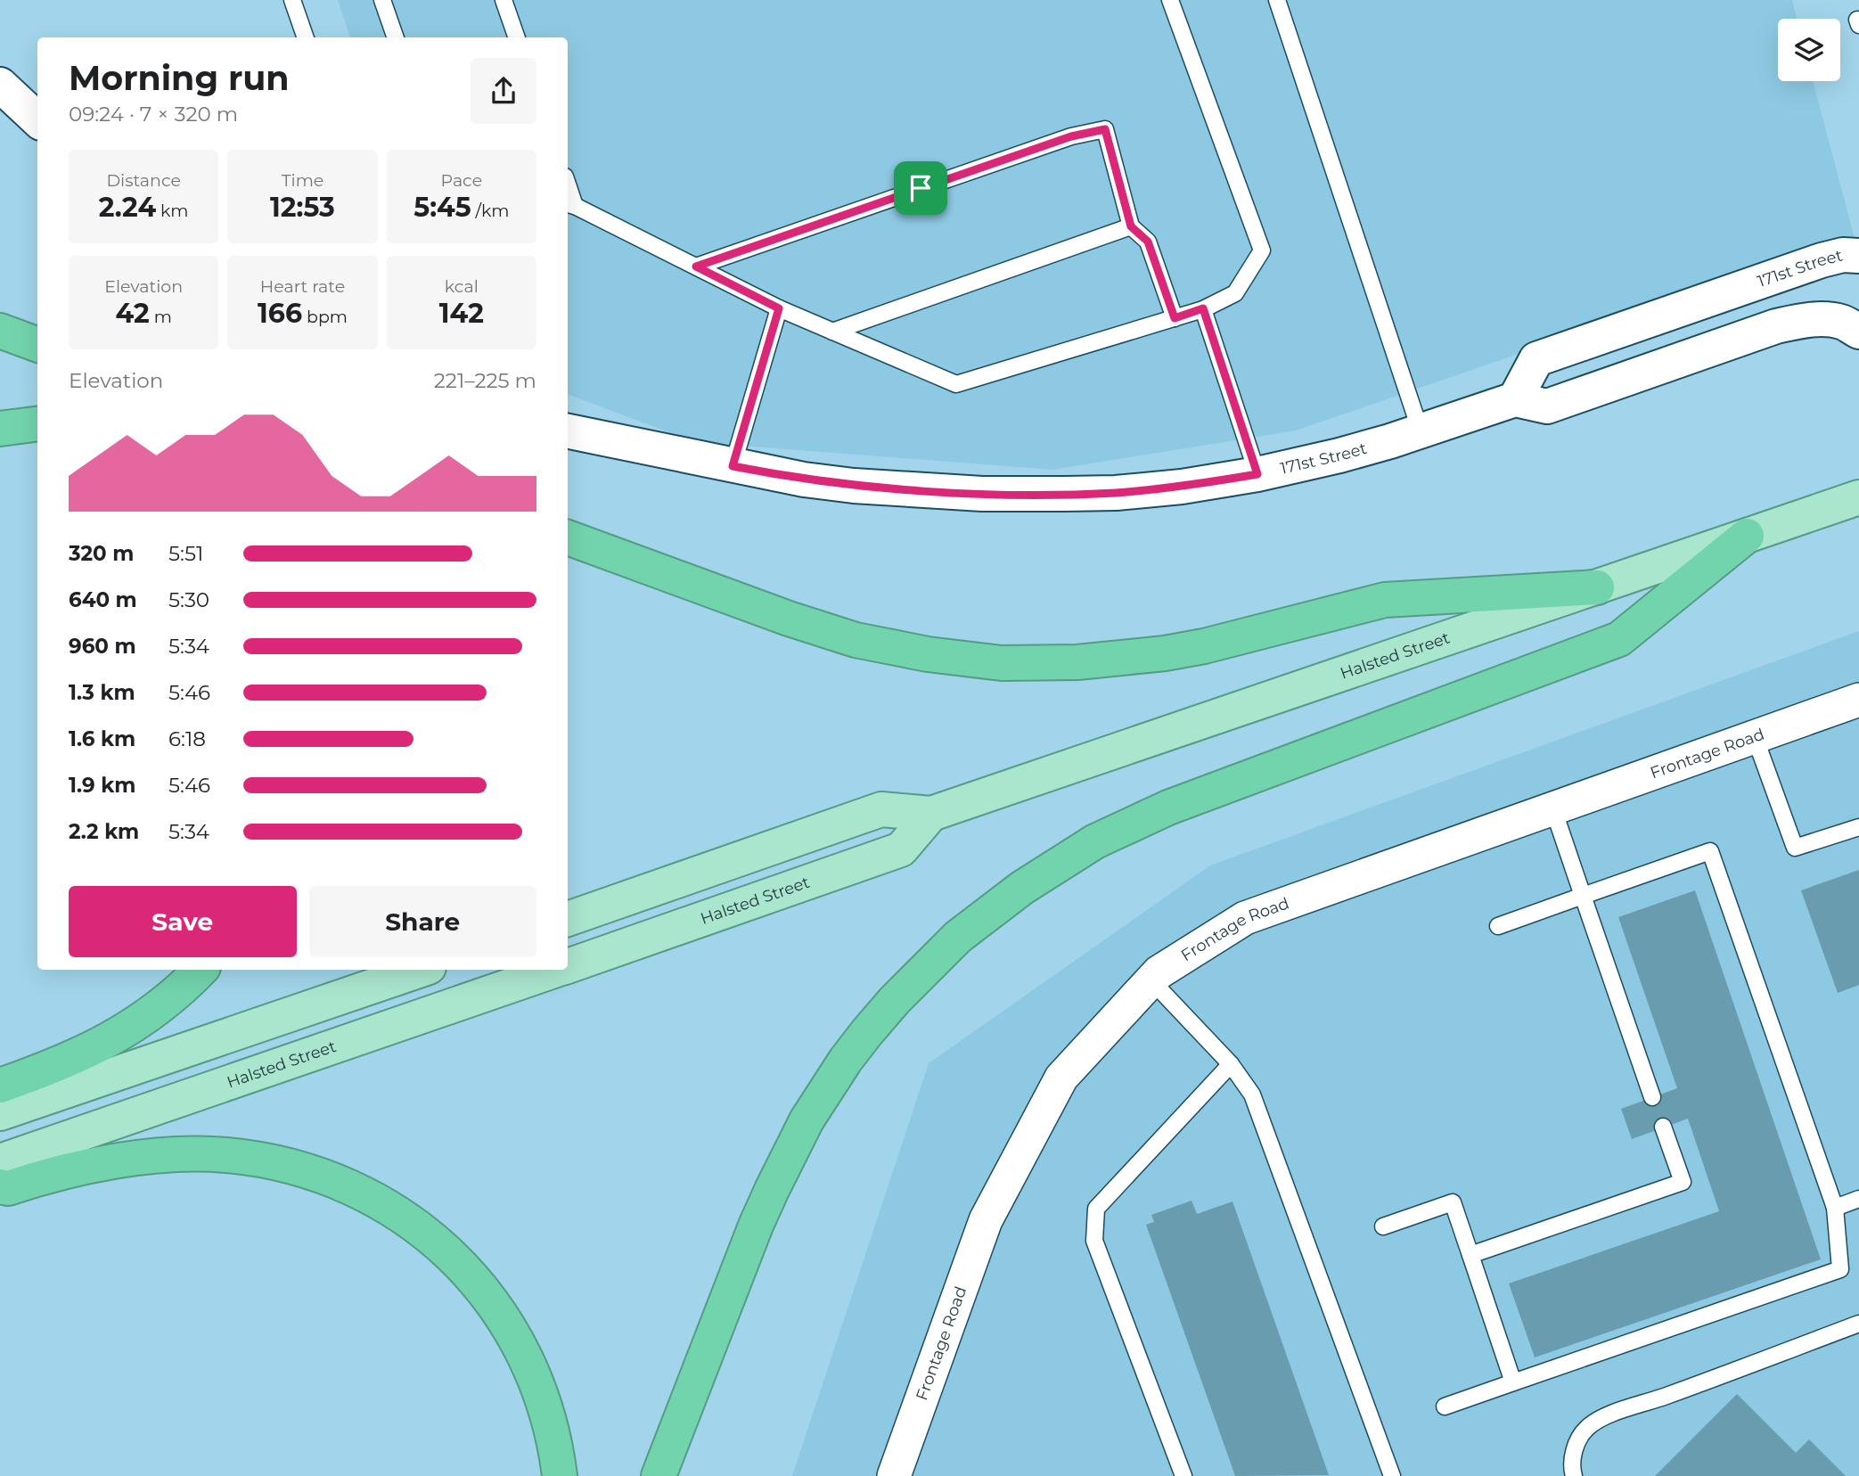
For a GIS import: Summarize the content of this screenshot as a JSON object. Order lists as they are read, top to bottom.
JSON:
{
  "streets": {
    "main road": ["Halsted Street"],
    "street": ["171st Street", "Frontage Road"]
  },
  "page": {
    "heading": ["Morning run", "09:24 · 7 × 320 m"],
    "stats": [
      ["Distance", "2.24 km"],
      ["Time", "12:53"],
      ["Pace", "5:45 /km"],
      ["Elevation", "42 m"],
      ["Heart rate", "166 bpm"],
      ["kcal", "142"]
    ],
    "chart": ["Elevation", "221–225 m"],
    "list": [
      {
        "name": "320 m",
        "note": "5:51"
      },
      {
        "name": "640 m",
        "note": "5:30"
      },
      {
        "name": "960 m",
        "note": "5:34"
      },
      {
        "name": "1.3 km",
        "note": "5:46"
      },
      {
        "name": "1.6 km",
        "note": "6:18"
      },
      {
        "name": "1.9 km",
        "note": "5:46"
      },
      {
        "name": "2.2 km",
        "note": "5:34"
      }
    ],
    "buttons": ["Save", "Share"]
  }
}
